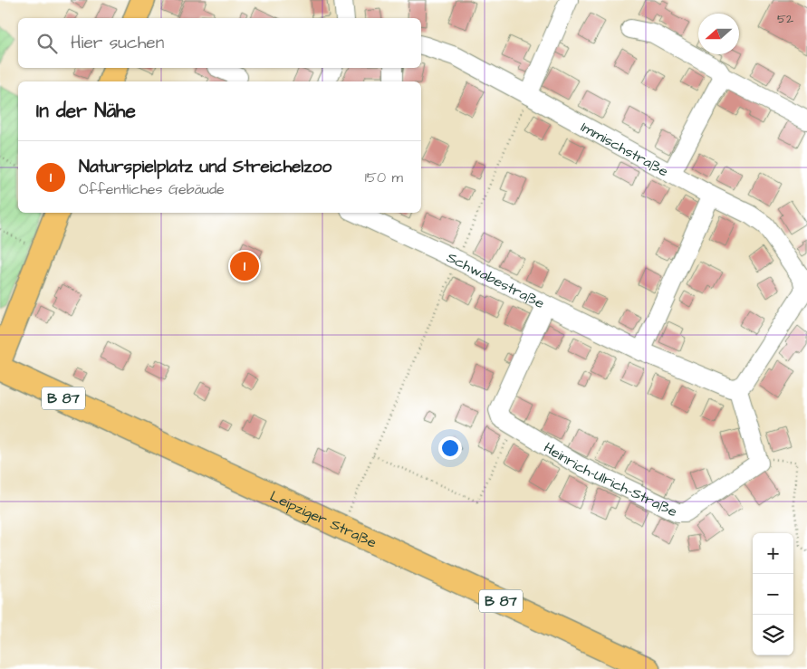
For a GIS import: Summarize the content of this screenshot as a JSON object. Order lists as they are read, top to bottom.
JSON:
{
  "streets": {
    "main road": ["B 87", "Leipziger Straße"],
    "street": ["Immischstraße", "Schwabestraße", "Heinrich-Ulrich-Straße"]
  },
  "crossings": [
    ["Schwabestraße", "Heinrich-Ulrich-Straße"]
  ],
  "house_numbers": ["52"],
  "north": "left",
  "page": {
    "search": "Hier suchen",
    "heading": "In der Nähe",
    "list": [
      {
        "mark": "1",
        "name": "Naturspielplatz und Streichelzoo",
        "note": "Öffentliches Gebäude",
        "value": "150 m"
      }
    ],
    "pins": "1",
    "map_buttons": ["+", "−"]
  }
}
